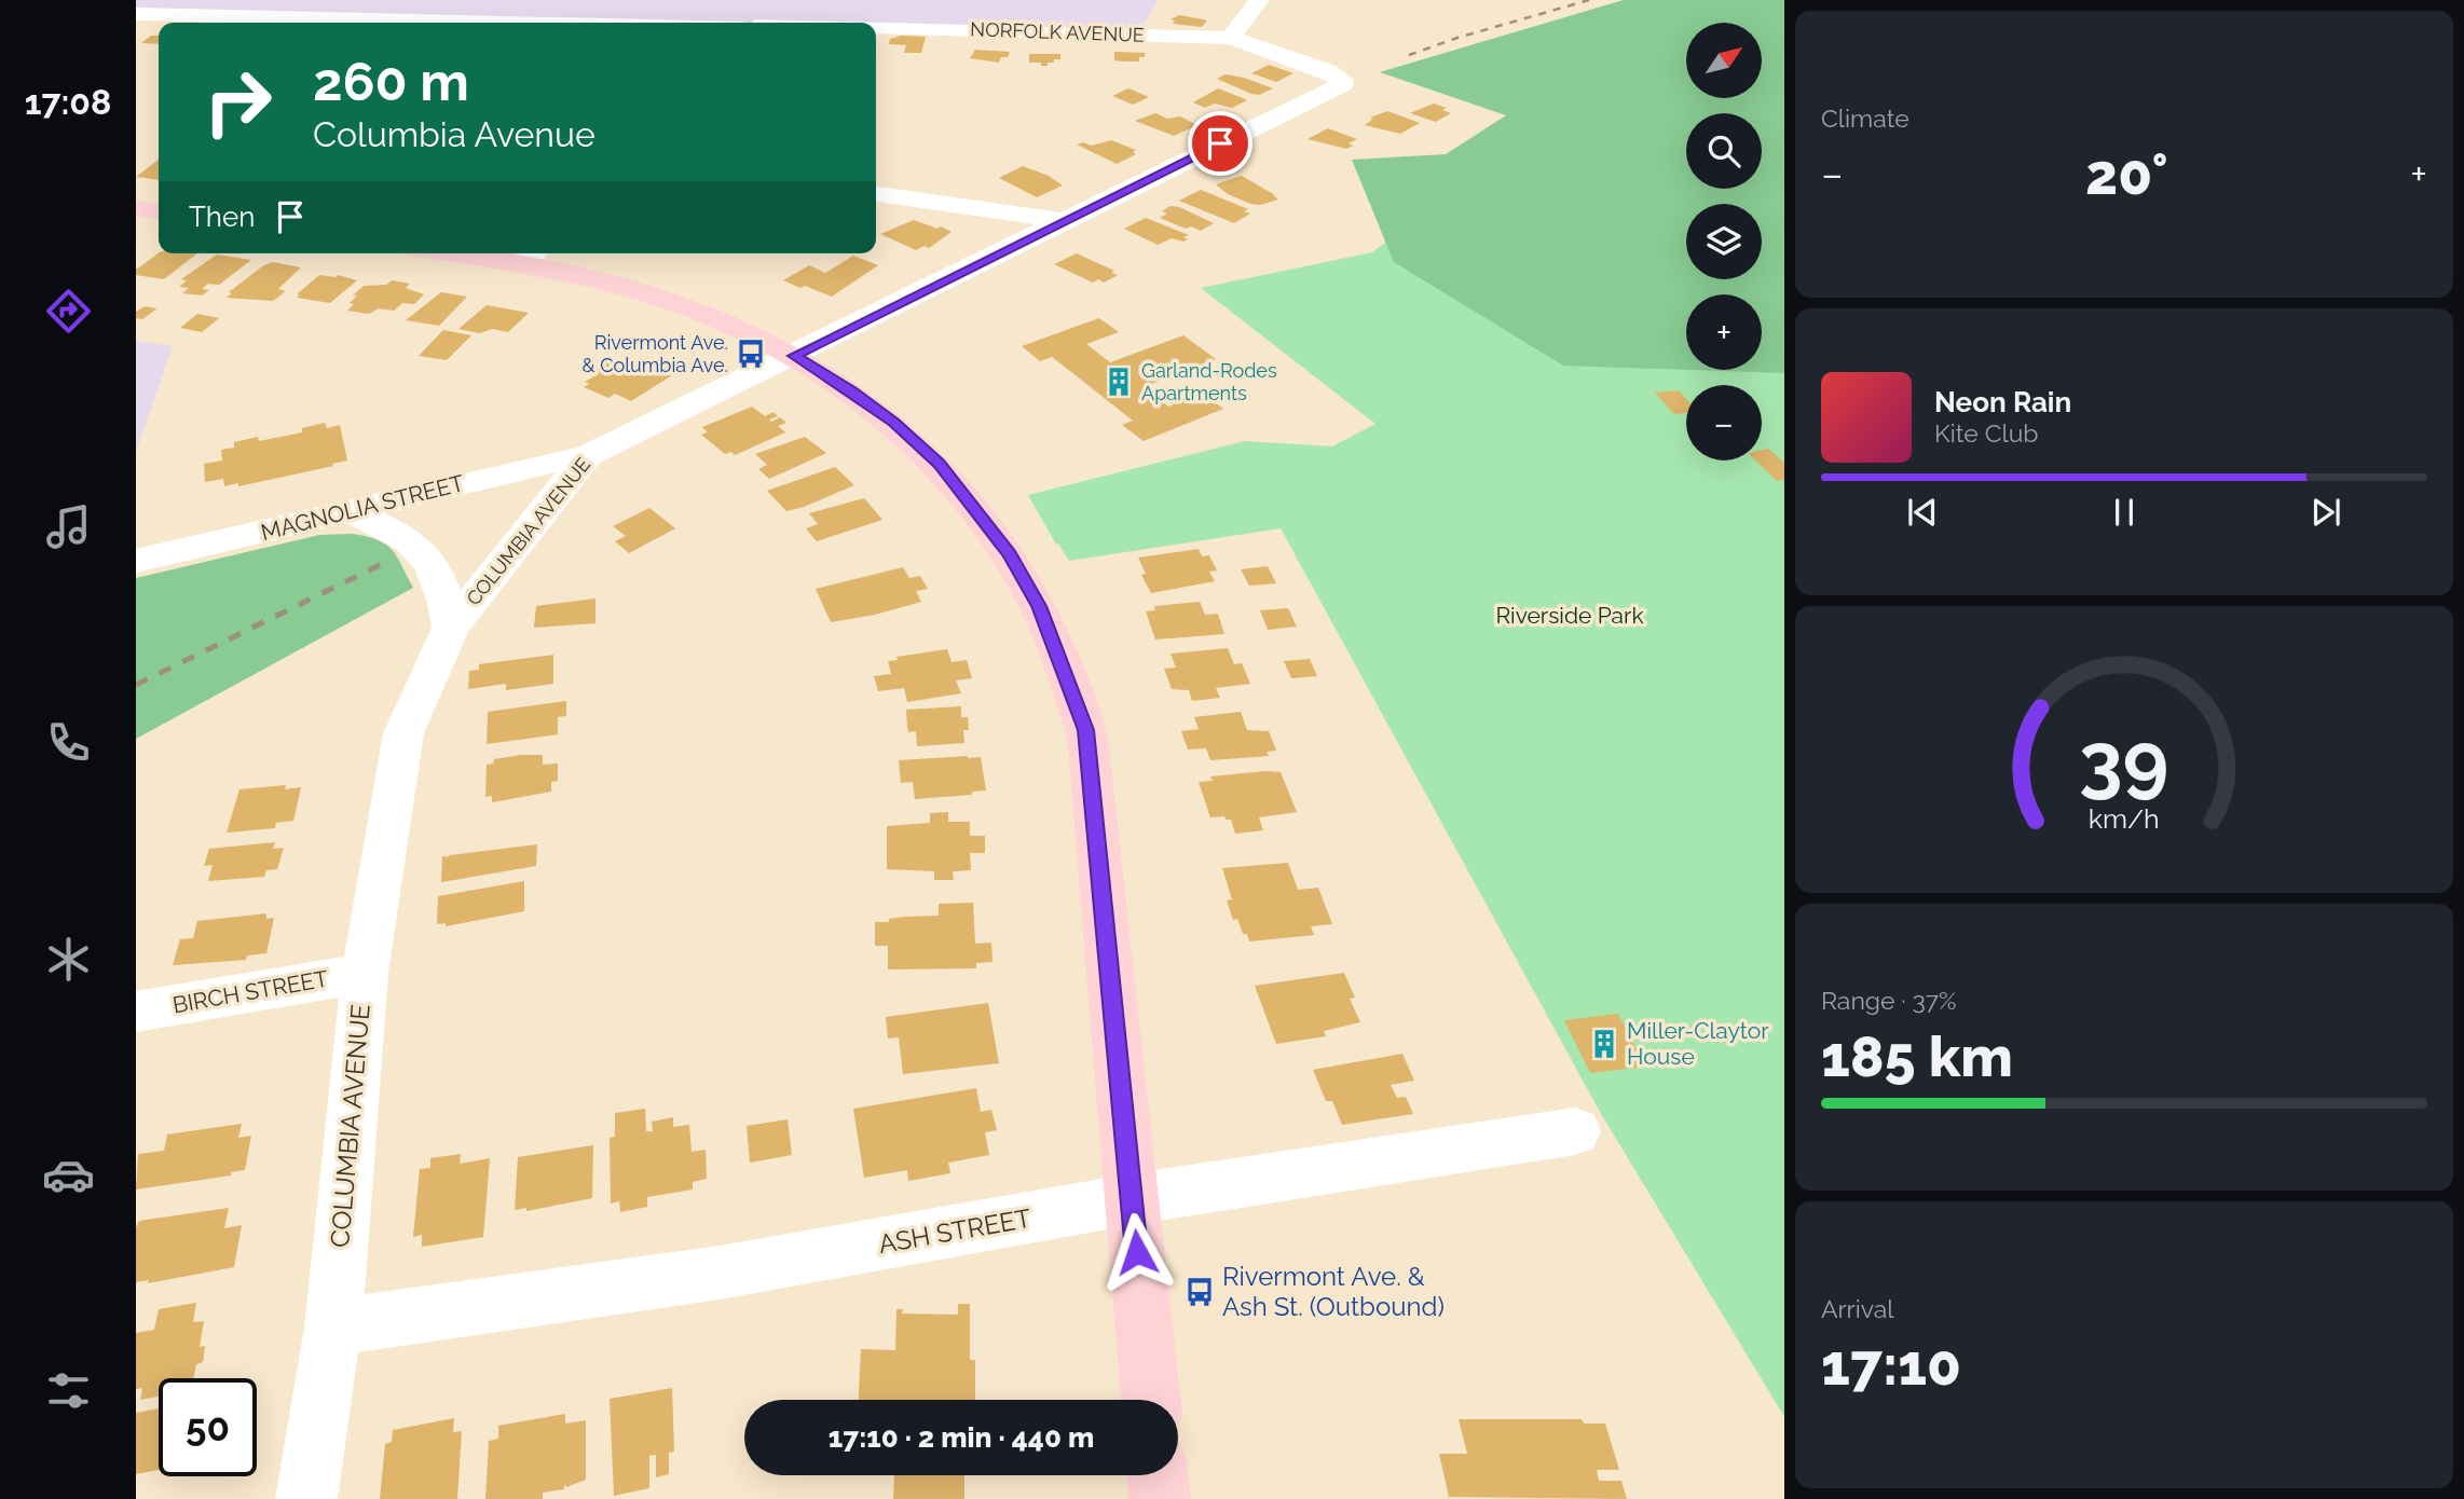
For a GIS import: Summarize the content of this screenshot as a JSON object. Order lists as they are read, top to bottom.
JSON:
{
  "streets": {
    "street": [
      "NORFOLK AVENUE",
      "MAGNOLIA STREET",
      "COLUMBIA AVENUE",
      "BIRCH STREET",
      "ASH STREET"
    ]
  },
  "crossings": [
    ["NORFOLK AVENUE", "COLUMBIA AVENUE"],
    ["MAGNOLIA STREET", "COLUMBIA AVENUE"],
    ["COLUMBIA AVENUE", "BIRCH STREET"],
    ["COLUMBIA AVENUE", "ASH STREET"]
  ],
  "parks": ["Riverside Park"],
  "places": {
    "bus stop": ["Rivermont Ave. & Columbia Ave.", "Rivermont Ave. & Ash St. (Outbound)"],
    "building": ["Garland-Rodes Apartments", "Miller-Claytor House"]
  },
  "north": "top right",
  "page": {
    "tabs": "17:08",
    "tile": [
      "Climate",
      ["Range · 37%", "185 km"],
      ["Arrival", "17:10"]
    ],
    "map_buttons": ["+", "−"],
    "turn": ["260 m", "Columbia Avenue"],
    "heat": ["−", "20°", "+"],
    "then": "Then",
    "song": ["Neon Rain", "Kite Club"],
    "limit": "50",
    "trip": "17:10 · 2 min · 440 m",
    "gauge": ["39", "km/h"]
  }
}
